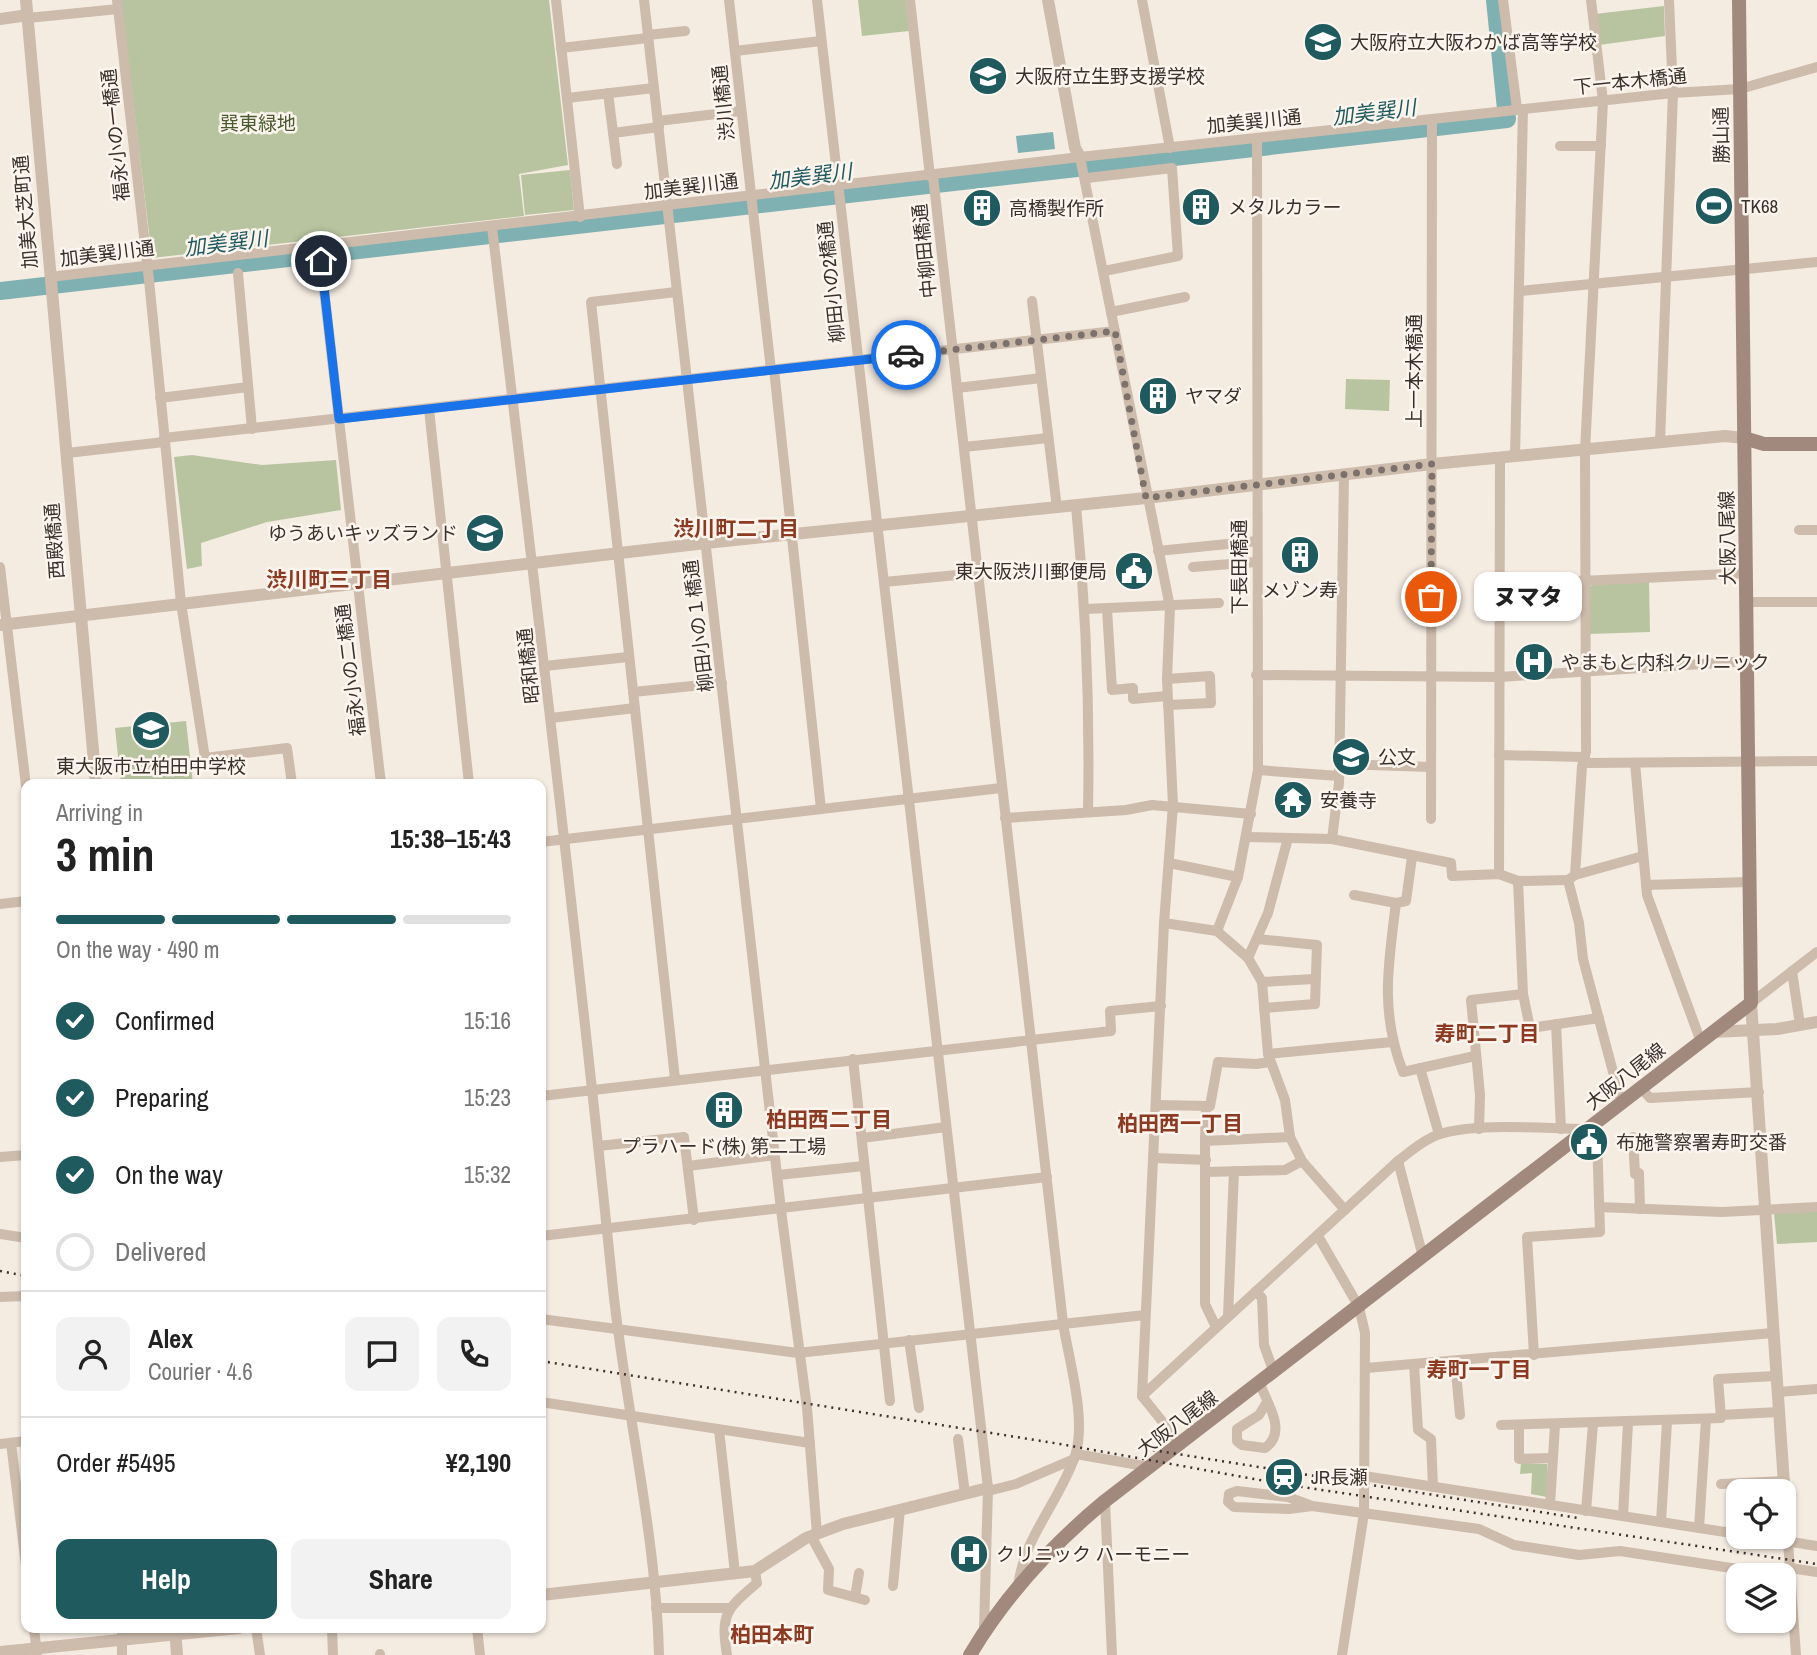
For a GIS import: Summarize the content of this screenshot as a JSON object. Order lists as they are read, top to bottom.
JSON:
{
  "streets": {
    "main road": ["勝山通", "大阪八尾線"],
    "street": [
      "下一本木橋通",
      "渋川橋通",
      "加美巽川通",
      "福永小の一橋通",
      "加美大芝町通",
      "中柳田橋通",
      "柳田小の2橋通",
      "上一本木橋通",
      "西殿橋通",
      "下長田橋通",
      "柳田小の１橋通",
      "昭和橋通",
      "福永小の二橋通"
    ]
  },
  "crossings": [
    ["下一本木橋通", "加美巽川通"],
    ["下一本木橋通", "勝山通"],
    ["渋川橋通", "加美巽川通"],
    ["加美巽川通", "福永小の一橋通"],
    ["加美巽川通", "加美大芝町通"],
    ["加美巽川通", "中柳田橋通"],
    ["加美巽川通", "柳田小の2橋通"],
    ["加美巽川通", "上一本木橋通"],
    ["加美巽川通", "西殿橋通"],
    ["加美巽川通", "下長田橋通"],
    ["加美巽川通", "柳田小の１橋通"],
    ["加美巽川通", "昭和橋通"],
    ["加美巽川通", "福永小の二橋通"],
    ["勝山通", "大阪八尾線"],
    ["加美大芝町通", "西殿橋通"],
    ["柳田小の2橋通", "大阪八尾線"]
  ],
  "districts": [
    "渋川町二丁目",
    "渋川町三丁目",
    "寿町二丁目",
    "柏田西二丁目",
    "柏田西一丁目",
    "寿町一丁目",
    "柏田本町"
  ],
  "water": ["加美巽川"],
  "parks": ["巽東緑地"],
  "places": {
    "school or university": [
      "大阪府立大阪わかば高等学校",
      "大阪府立生野支援学校",
      "ゆうあいキッズランド",
      "東大阪市立柏田中学校",
      "公文"
    ],
    "sports": ["TK68"],
    "building": [
      "メタルカラー",
      "高橋製作所",
      "ヤマダ",
      "メゾン寿",
      "プラハード(株) 第二工場"
    ],
    "public building": ["東大阪渋川郵便局", "布施警察署寿町交番"],
    "other": ["ヌマタ"],
    "hospital": ["やまもと内科クリニック", "クリニック ハーモニー"],
    "temple": ["安養寺"],
    "station": ["JR長瀬"]
  },
  "page": {
    "bubble": "ヌマタ",
    "heading": ["3 min", "Arriving in", "15:38–15:43"],
    "panel": [
      "Alex",
      "Courier · 4.6",
      "Order #5495",
      "¥2,190"
    ],
    "bar": "On the way · 490 m",
    "list": [
      ["Confirmed", "15:16"],
      ["Preparing", "15:23"],
      ["On the way", "15:32"],
      "Delivered"
    ],
    "buttons": ["Help", "Share"]
  }
}
